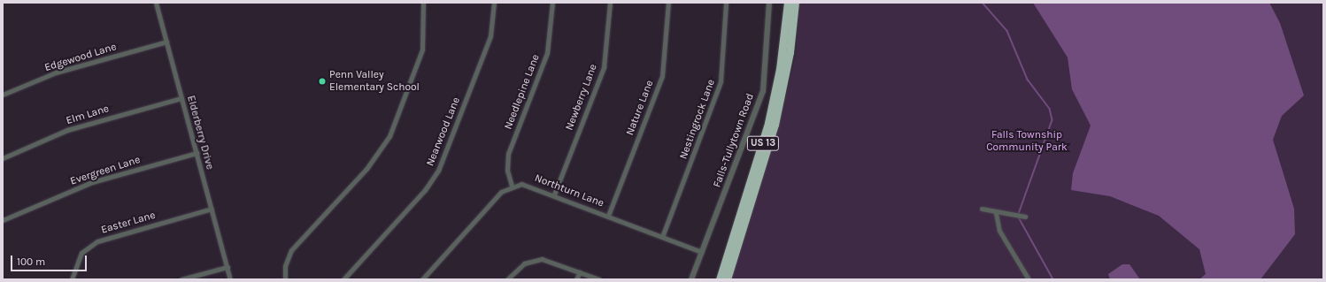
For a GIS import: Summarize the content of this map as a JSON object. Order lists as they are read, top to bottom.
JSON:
{
  "streets": {
    "highway": ["US 13"],
    "street": [
      "Edgewood Lane",
      "Needlepine Lane",
      "Newberry Lane",
      "Nature Lane",
      "Elm Lane",
      "Nestingrock Lane",
      "Nearwood Lane",
      "Elderberry Drive",
      "Falls-Tullytown Road",
      "Evergreen Lane",
      "Northturn Lane",
      "Easter Lane"
    ]
  },
  "crossings": [
    ["Edgewood Lane", "Elderberry Drive"],
    ["Needlepine Lane", "Northturn Lane"],
    ["Newberry Lane", "Northturn Lane"],
    ["Nature Lane", "Northturn Lane"],
    ["Elm Lane", "Elderberry Drive"],
    ["Nestingrock Lane", "Northturn Lane"],
    ["Elderberry Drive", "Evergreen Lane"],
    ["Elderberry Drive", "Easter Lane"],
    ["Falls-Tullytown Road", "Northturn Lane"]
  ],
  "parks": ["Falls Township Community Park"],
  "places": ["Penn Valley Elementary School"],
  "scale_bar": "100 m"
}
